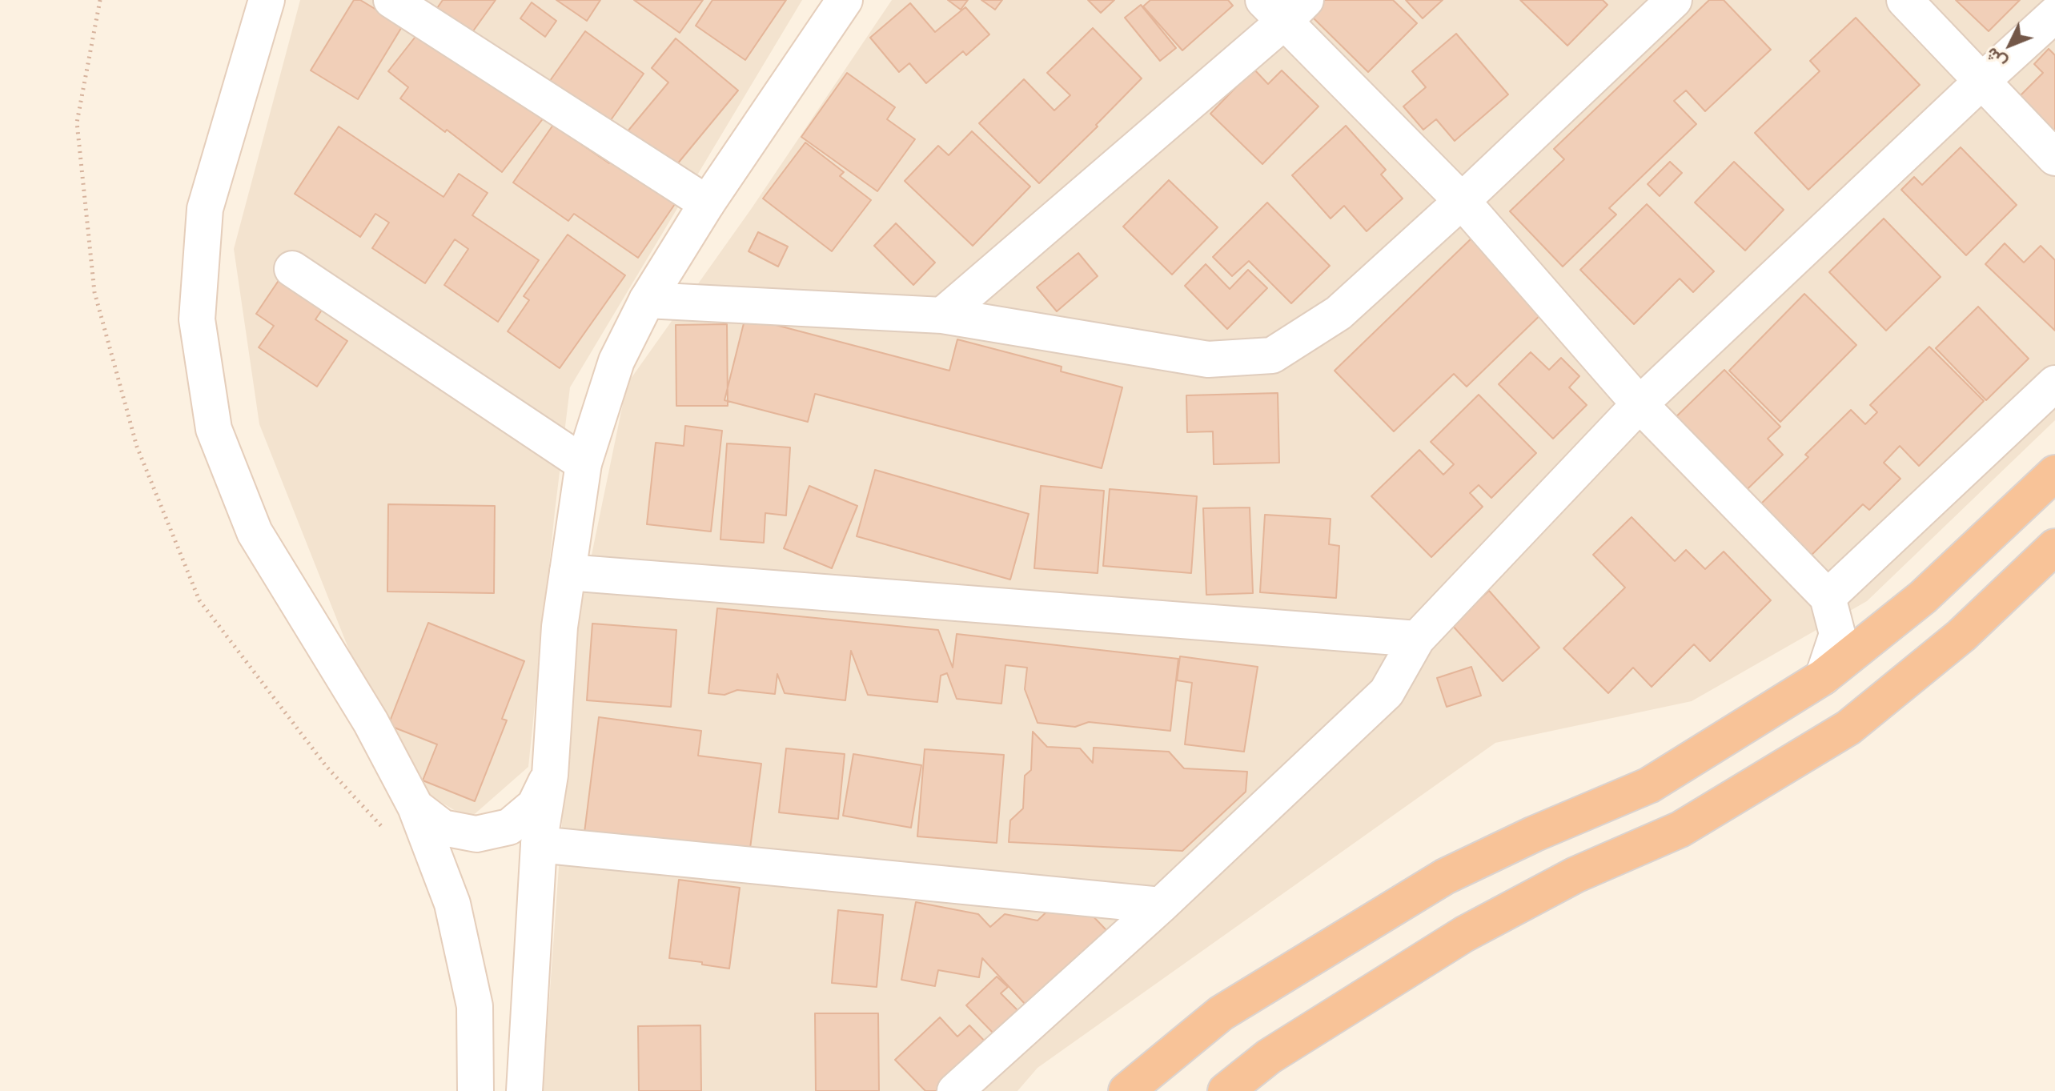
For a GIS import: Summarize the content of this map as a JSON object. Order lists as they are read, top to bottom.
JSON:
{
  "north": "bottom left"
}
